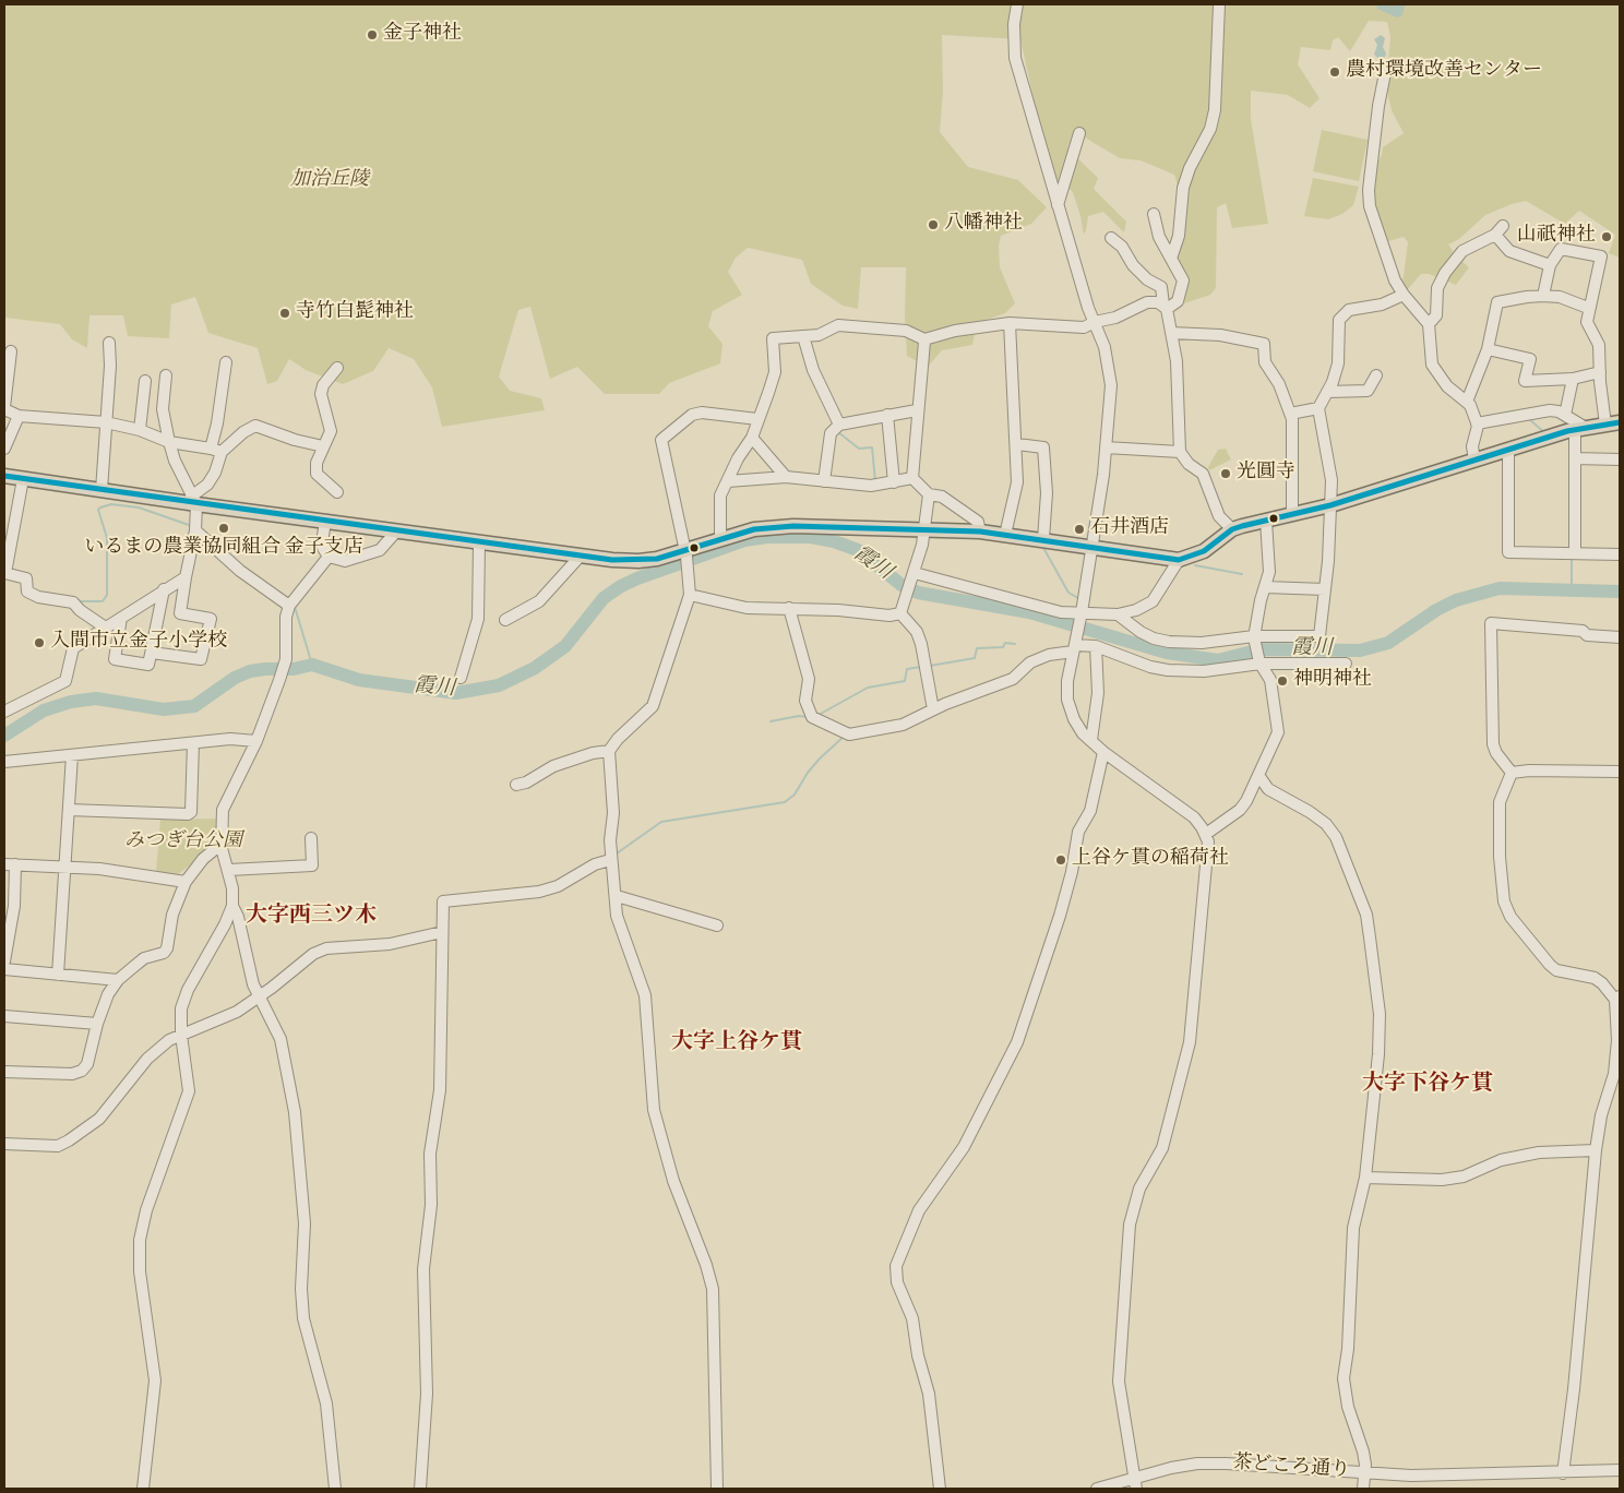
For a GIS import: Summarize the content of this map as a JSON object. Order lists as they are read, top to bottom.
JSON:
{
  "streets": {
    "street": ["茶どころ通り"]
  },
  "districts": ["大字西三ツ木", "大字上谷ケ貫", "大字下谷ケ貫"],
  "water": ["霞川"],
  "parks": ["加治丘陵", "みつぎ台公園"],
  "places": [
    "金子神社",
    "農村環境改善センター",
    "八幡神社",
    "山祇神社",
    "寺竹白髭神社",
    "光圓寺",
    "いるまの農業協同組合 金子支店",
    "石井酒店",
    "入間市立金子小学校",
    "神明神社",
    "上谷ケ貫の稲荷社"
  ]
}
